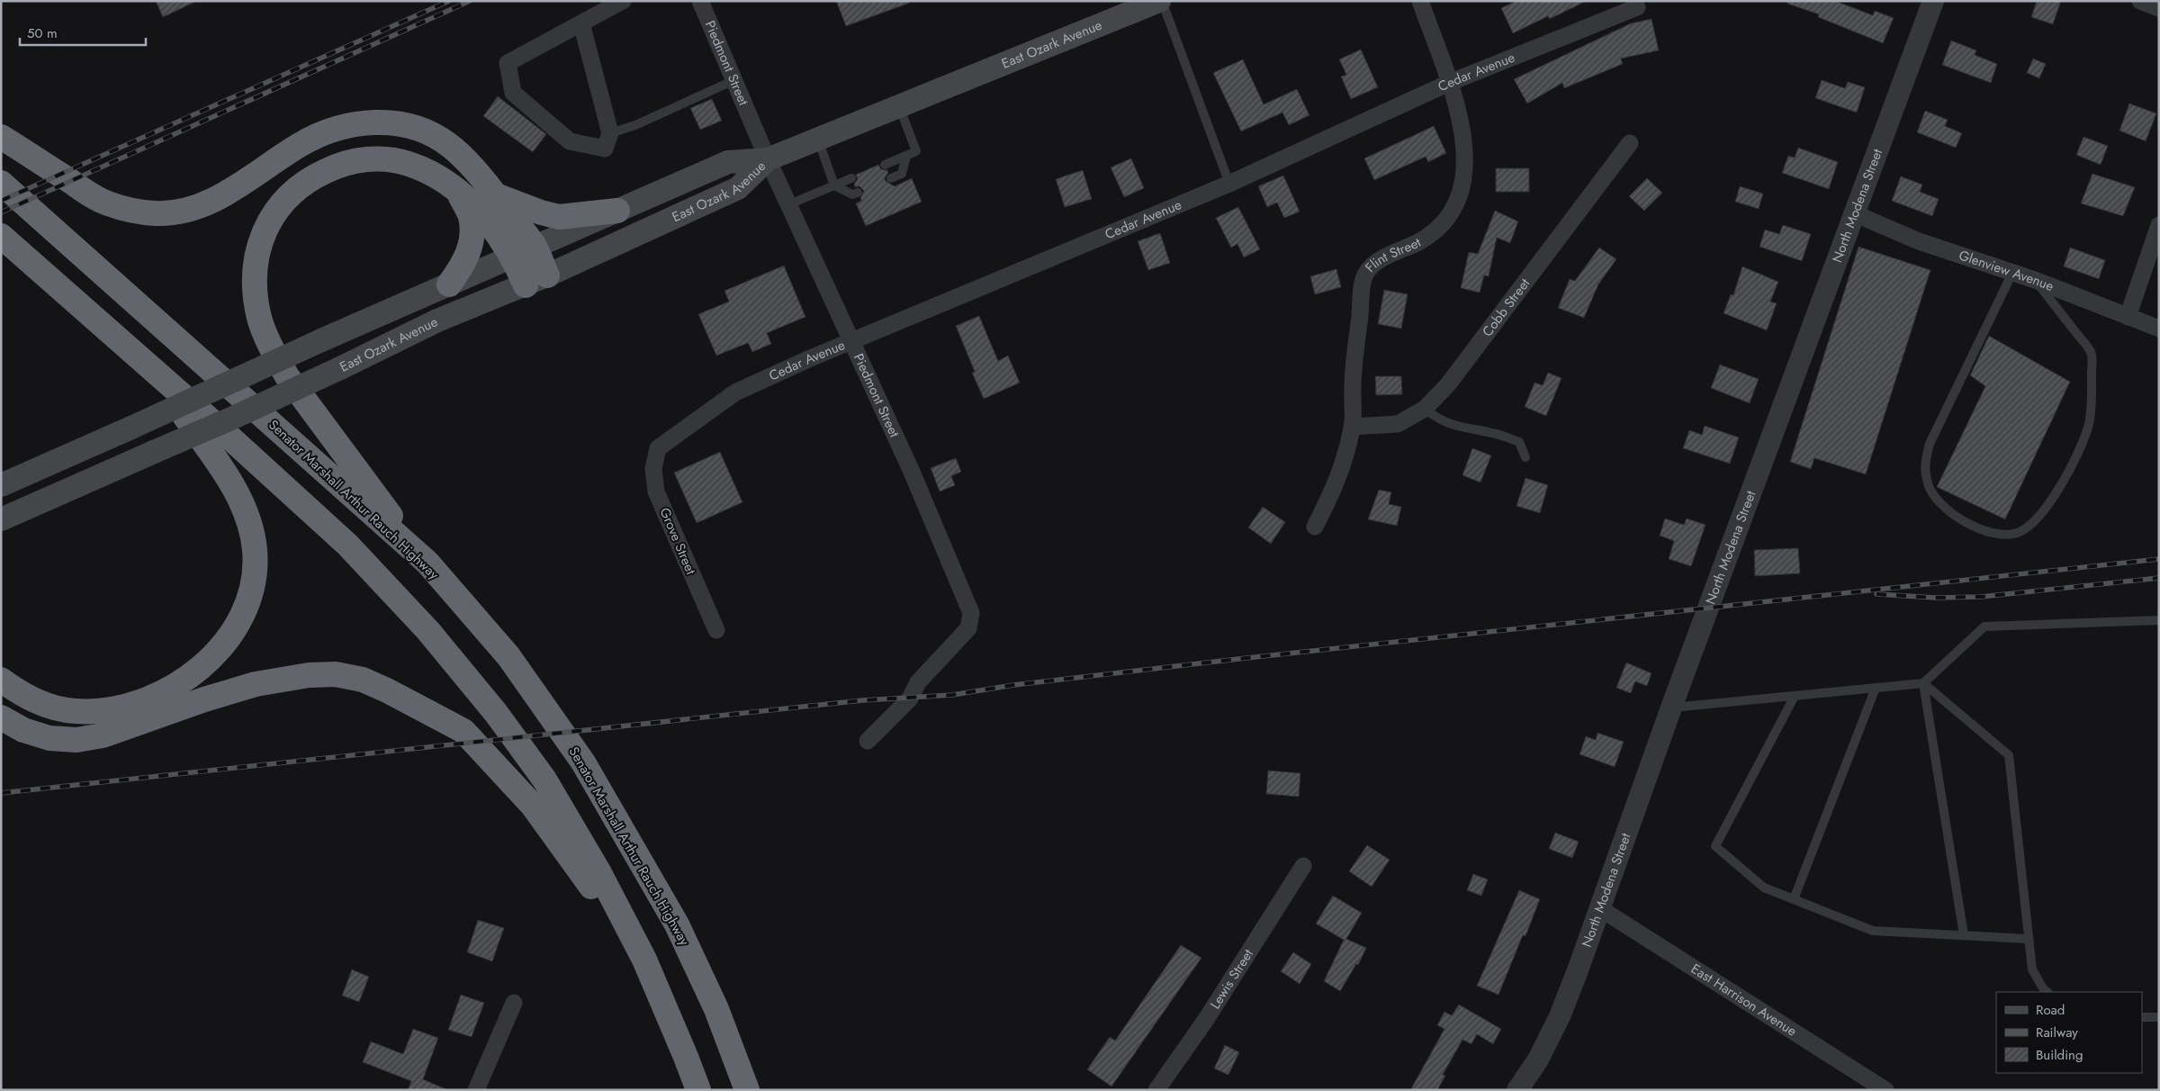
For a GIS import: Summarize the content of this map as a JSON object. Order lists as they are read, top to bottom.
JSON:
{
  "streets": {
    "highway": ["Senator Marshall Arthur Rauch Highway"],
    "main road": ["East Ozark Avenue"],
    "street": [
      "Piedmont Street",
      "Cedar Avenue",
      "North Modena Street",
      "Flint Street",
      "Glenview Avenue",
      "Cobb Street",
      "Grove Street",
      "Lewis Street",
      "East Harrison Avenue"
    ]
  },
  "crossings": [
    ["East Ozark Avenue", "Piedmont Street"],
    ["Piedmont Street", "Cedar Avenue"],
    ["Cedar Avenue", "Flint Street"],
    ["Cedar Avenue", "Grove Street"],
    ["North Modena Street", "Glenview Avenue"],
    ["North Modena Street", "East Harrison Avenue"],
    ["Flint Street", "Cobb Street"]
  ],
  "legend": ["Road", "Railway", "Building"],
  "scale_bar": "50 m"
}
